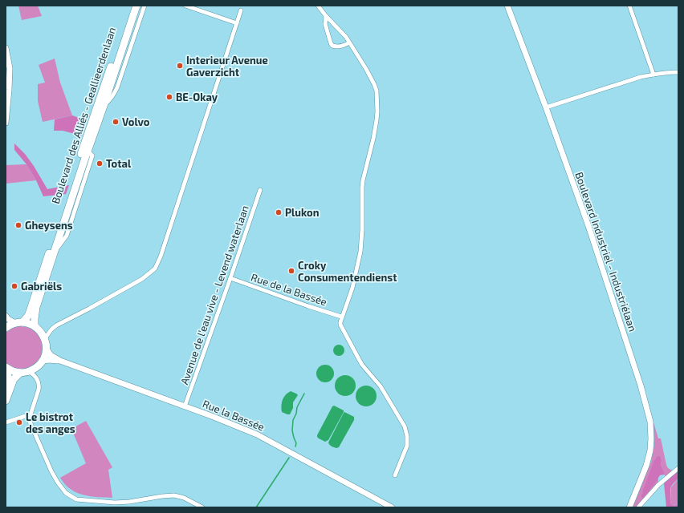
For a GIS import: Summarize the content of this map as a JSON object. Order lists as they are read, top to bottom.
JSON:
{
  "streets": {
    "highway": ["Boulevard des Alliés - Geallieerdenlaan"],
    "main road": ["Boulevard Industriel - Industriélaan", "Rue la Bassée"],
    "street": ["Rue de la Bassée", "Avenue de l'eau vive - Levend waterlaan"]
  },
  "crossings": [
    ["Rue de la Bassée", "Avenue de l'eau vive - Levend waterlaan"],
    ["Avenue de l'eau vive - Levend waterlaan", "Rue la Bassée"]
  ],
  "places": [
    "Interieur Avenue Gaverzicht",
    "BE-Okay",
    "Volvo",
    "Total",
    "Plukon",
    "Gheysens",
    "Croky Consumentendienst",
    "Gabriëls",
    "Le bistrot des anges"
  ]
}
